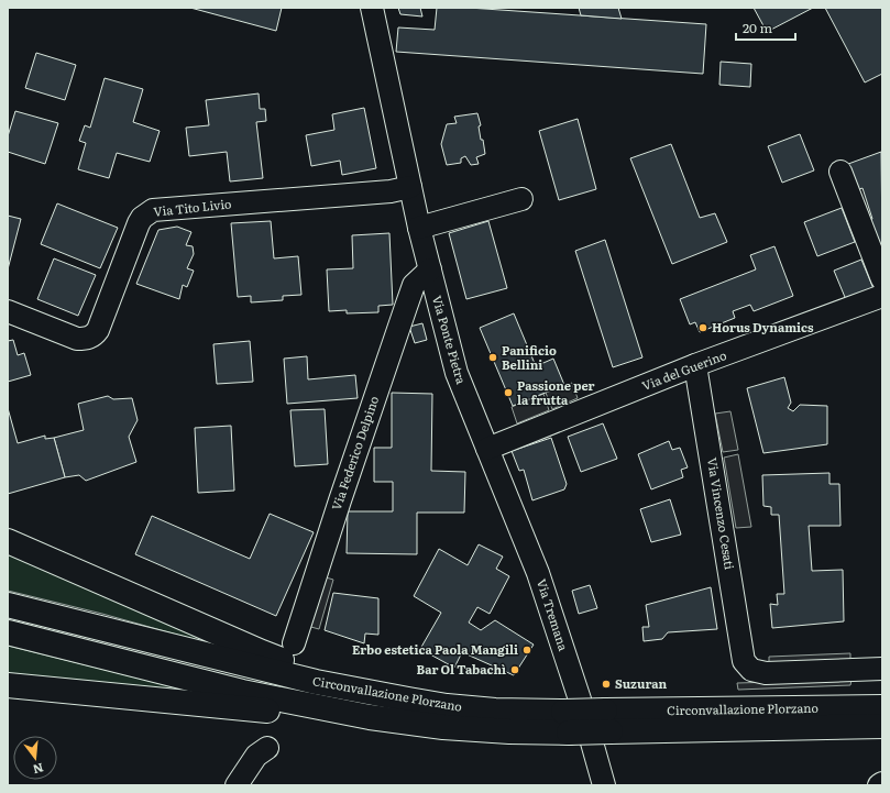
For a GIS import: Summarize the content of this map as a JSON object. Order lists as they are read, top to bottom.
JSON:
{
  "streets": {
    "highway": ["Circonvallazione Plorzano"],
    "street": [
      "Via Tito Livio",
      "Via Ponte Pietra",
      "Via del Guerino",
      "Via Federico Delpino",
      "Via Vincenzo Cesati",
      "Via Tremana"
    ]
  },
  "crossings": [
    ["Via Tito Livio", "Via Ponte Pietra"],
    ["Via Ponte Pietra", "Via del Guerino"],
    ["Via Ponte Pietra", "Via Federico Delpino"],
    ["Via Ponte Pietra", "Via Tremana"],
    ["Via del Guerino", "Via Vincenzo Cesati"],
    ["Via del Guerino", "Via Tremana"]
  ],
  "places": [
    "Horus Dynamics",
    "Panificio Bellini",
    "Passione per la frutta",
    "Erbo estetica Paola Mangili",
    "Bar Ol Tabachì",
    "Suzuran"
  ],
  "scale_bar": "20 m",
  "north": "bottom"
}
